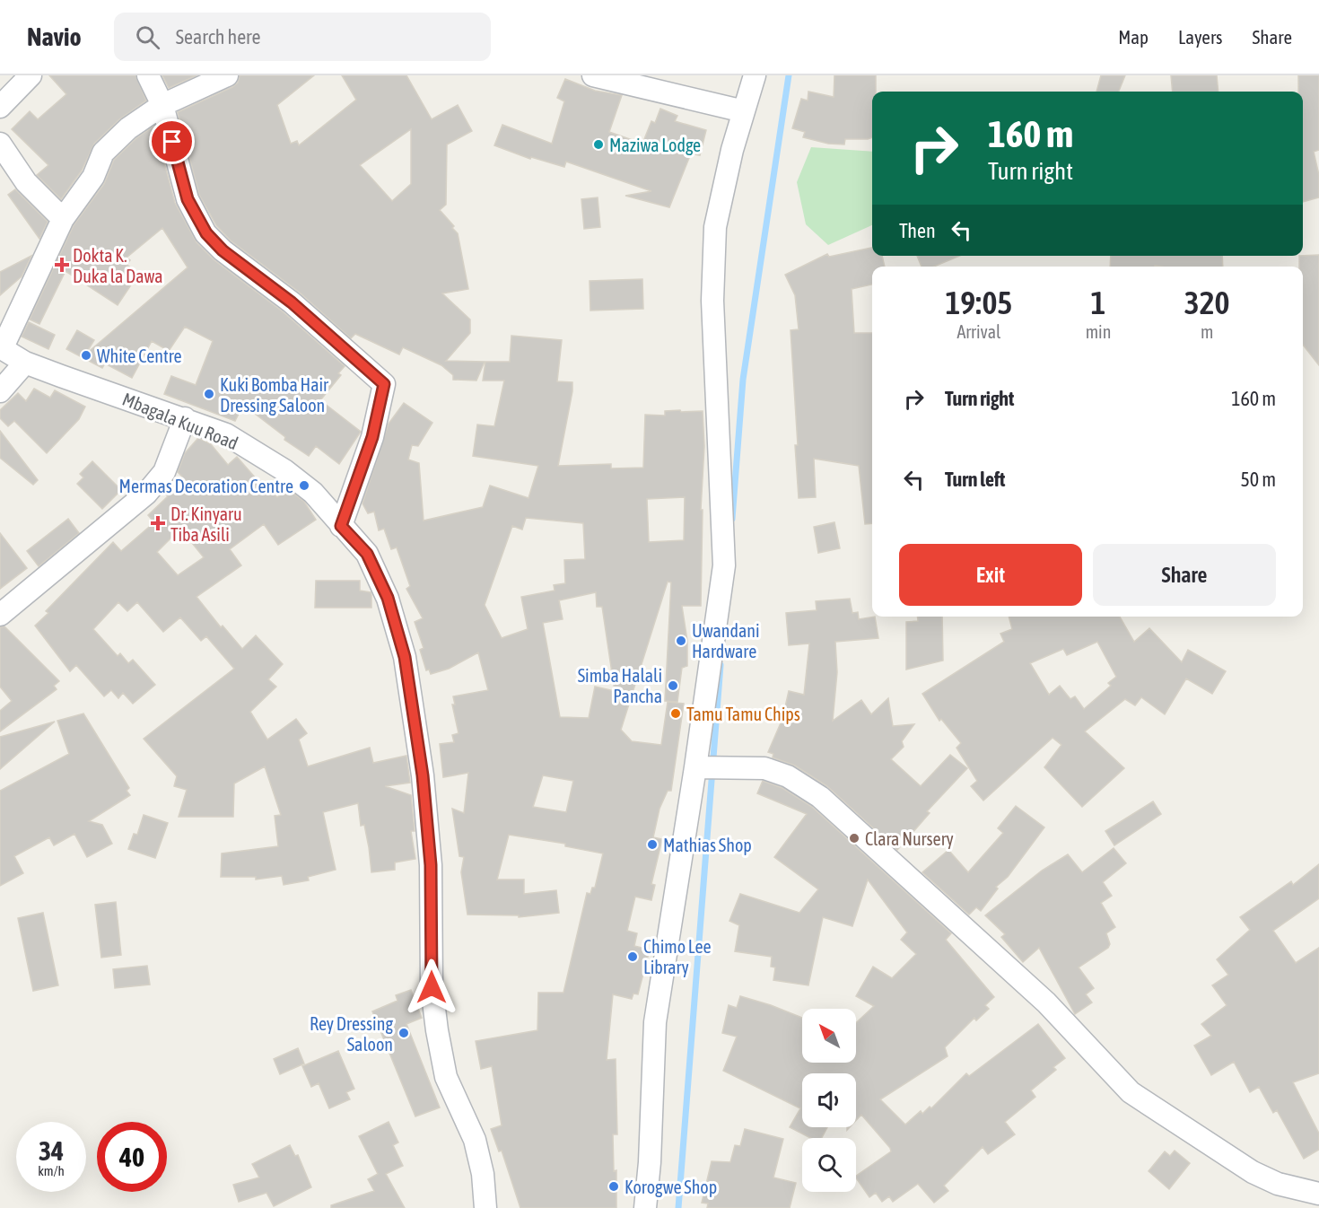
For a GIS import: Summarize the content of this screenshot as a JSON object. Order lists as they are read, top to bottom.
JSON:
{
  "streets": {
    "street": ["Mbagala Kuu Road"]
  },
  "places": {
    "other": [
      "Maziwa Lodge",
      "White Centre",
      "Kuki Bomba Hair Dressing Saloon",
      "Mermas Decoration Centre",
      "Uwandani Hardware",
      "Simba Halali Pancha",
      "Tamu Tamu Chips",
      "Clara Nursery",
      "Mathias Shop",
      "Chimo Lee Library",
      "Rey Dressing Saloon",
      "Korogwe Shop"
    ],
    "health": ["Dokta K. Duka la Dawa", "Dr. Kinyaru Tiba Asili"]
  },
  "north": "top left",
  "page": {
    "header": "Navio",
    "search": "Search here",
    "nav": ["Map", "Layers", "Share"],
    "turn": ["160 m", "Turn right"],
    "then": "Then",
    "eta": [
      "19:05",
      "Arrival",
      "1",
      "min",
      "320",
      "m"
    ],
    "list": [
      {
        "name": "Turn right",
        "value": "160 m"
      },
      {
        "name": "Turn left",
        "value": "50 m"
      }
    ],
    "buttons": ["Exit", "Share"],
    "speed": "34 km/h",
    "limit": "40"
  }
}
